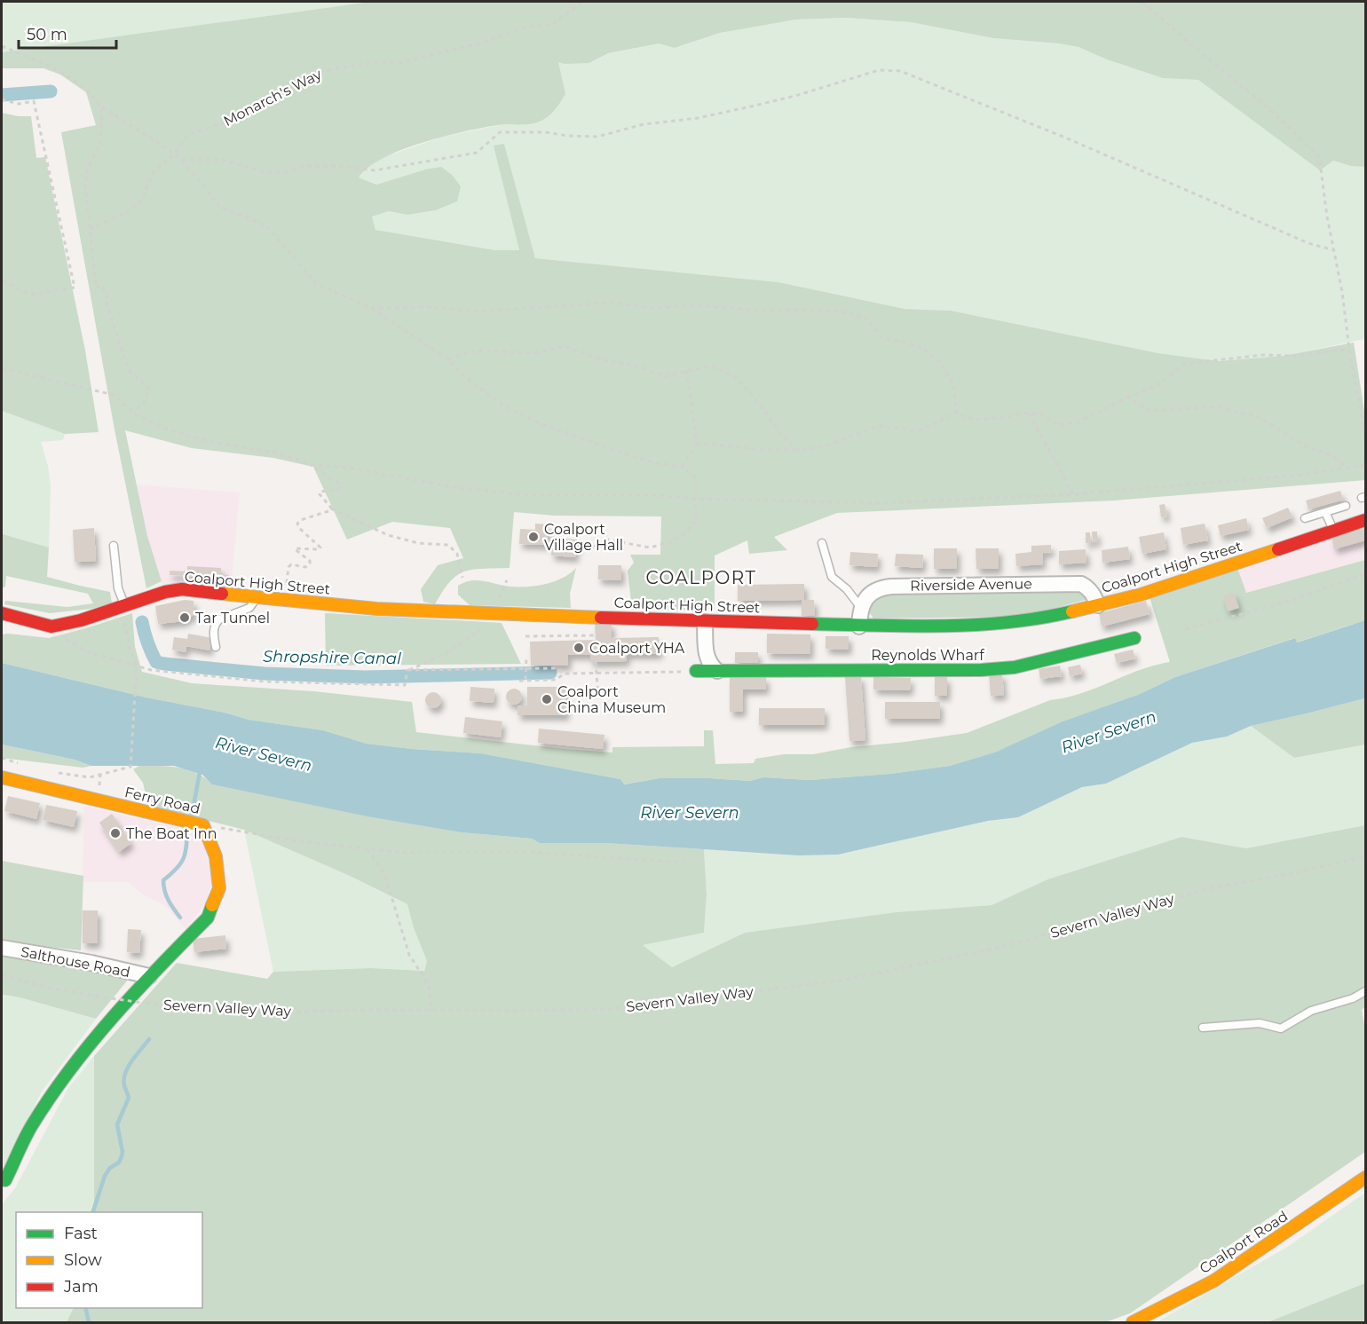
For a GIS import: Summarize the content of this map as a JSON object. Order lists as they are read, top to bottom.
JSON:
{
  "streets": {
    "street": [
      "Coalport High Street",
      "Riverside Avenue",
      "Reynolds Wharf",
      "Ferry Road",
      "Salthouse Road",
      "Coalport Road"
    ],
    "path": ["Monarch's Way", "Severn Valley Way"]
  },
  "crossings": [
    ["Coalport High Street", "Riverside Avenue"],
    ["Ferry Road", "Salthouse Road"]
  ],
  "districts": ["COALPORT"],
  "water": ["Shropshire Canal", "River Severn"],
  "places": [
    "Coalport Village Hall",
    "Tar Tunnel",
    "Coalport YHA",
    "Coalport China Museum",
    "The Boat Inn"
  ],
  "legend": ["Fast", "Slow", "Jam"],
  "scale_bar": "50 m"
}
